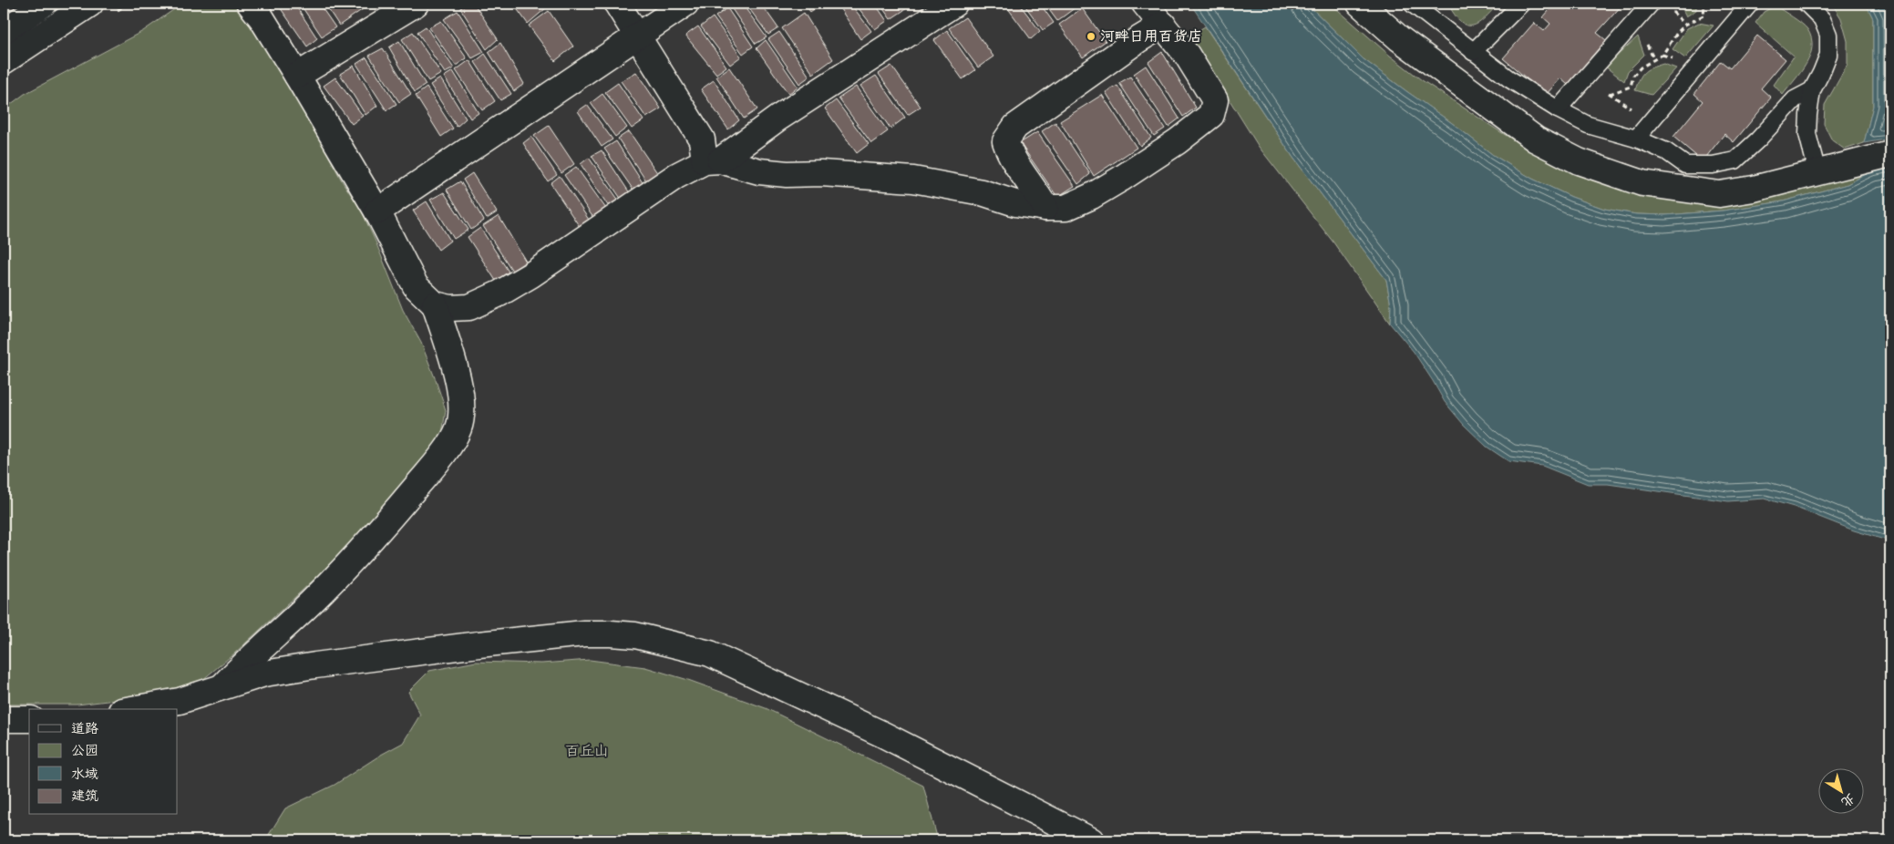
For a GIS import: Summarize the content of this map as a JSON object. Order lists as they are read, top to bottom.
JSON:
{
  "parks": ["百丘山"],
  "places": ["河畔日用百货店"],
  "legend": [
    "道路",
    "公园",
    "水域",
    "建筑"
  ],
  "north": "bottom right"
}
